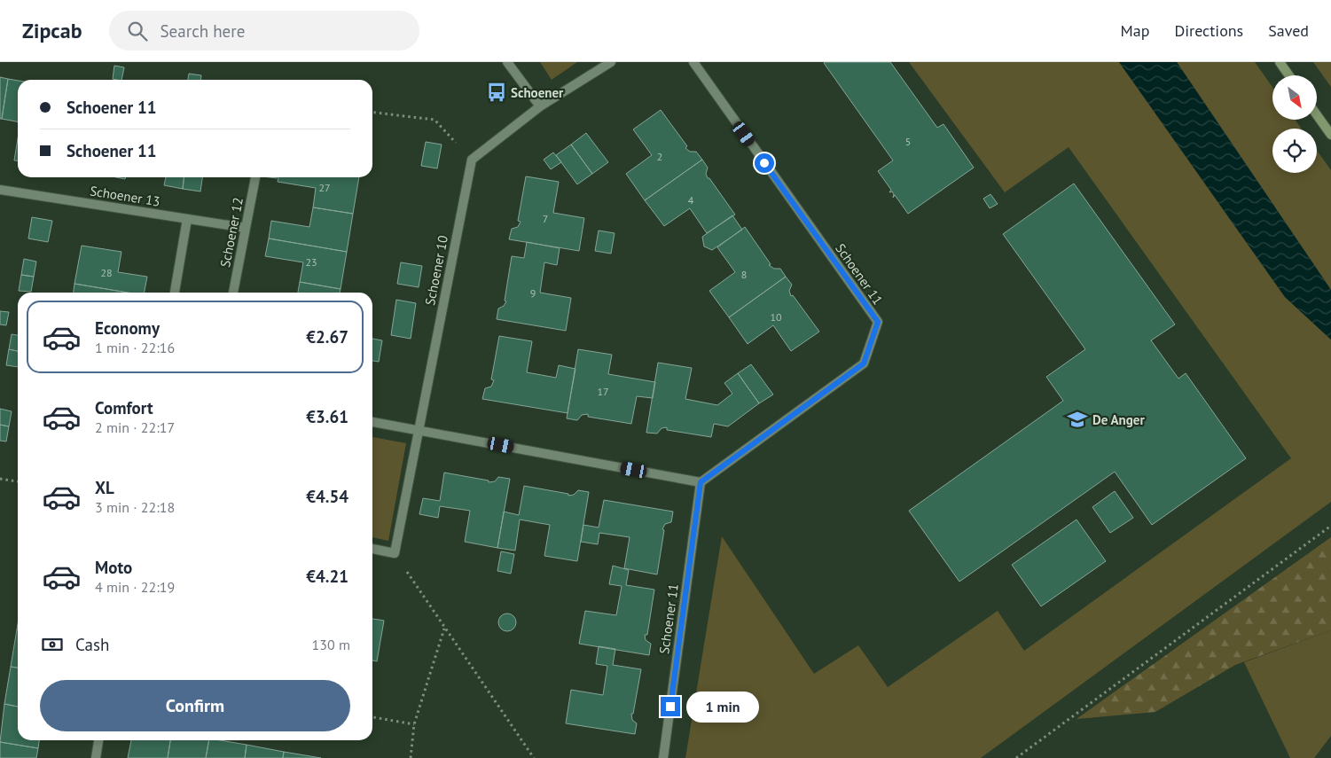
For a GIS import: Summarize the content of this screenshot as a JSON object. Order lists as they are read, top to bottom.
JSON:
{
  "streets": {
    "street": [
      "Schoener 13",
      "Schoener 12",
      "Schoener 10",
      "Schoener 11"
    ]
  },
  "crossings": [
    ["Schoener 13", "Schoener 12"]
  ],
  "places": {
    "bus stop": ["Schoener"],
    "school or university": ["De Anger"]
  },
  "house_numbers": [
    "5",
    "2",
    "27",
    "4",
    "7",
    "23",
    "28",
    "8",
    "9",
    "10",
    "17"
  ],
  "north": "bottom right",
  "page": {
    "header": "Zipcab",
    "search": "Search here",
    "nav": ["Map", "Directions", "Saved"],
    "banner": ["Schoener 11", "Schoener 11"],
    "list": [
      {
        "name": "Economy",
        "note": "1 min · 22:16",
        "value": "€2.67"
      },
      {
        "name": "Comfort",
        "note": "2 min · 22:17",
        "value": "€3.61"
      },
      {
        "name": "XL",
        "note": "3 min · 22:18",
        "value": "€4.54"
      },
      {
        "name": "Moto",
        "note": "4 min · 22:19",
        "value": "€4.21"
      }
    ],
    "pay": ["Cash", "130 m"],
    "buttons": "Confirm",
    "bubble": "1 min"
  }
}
